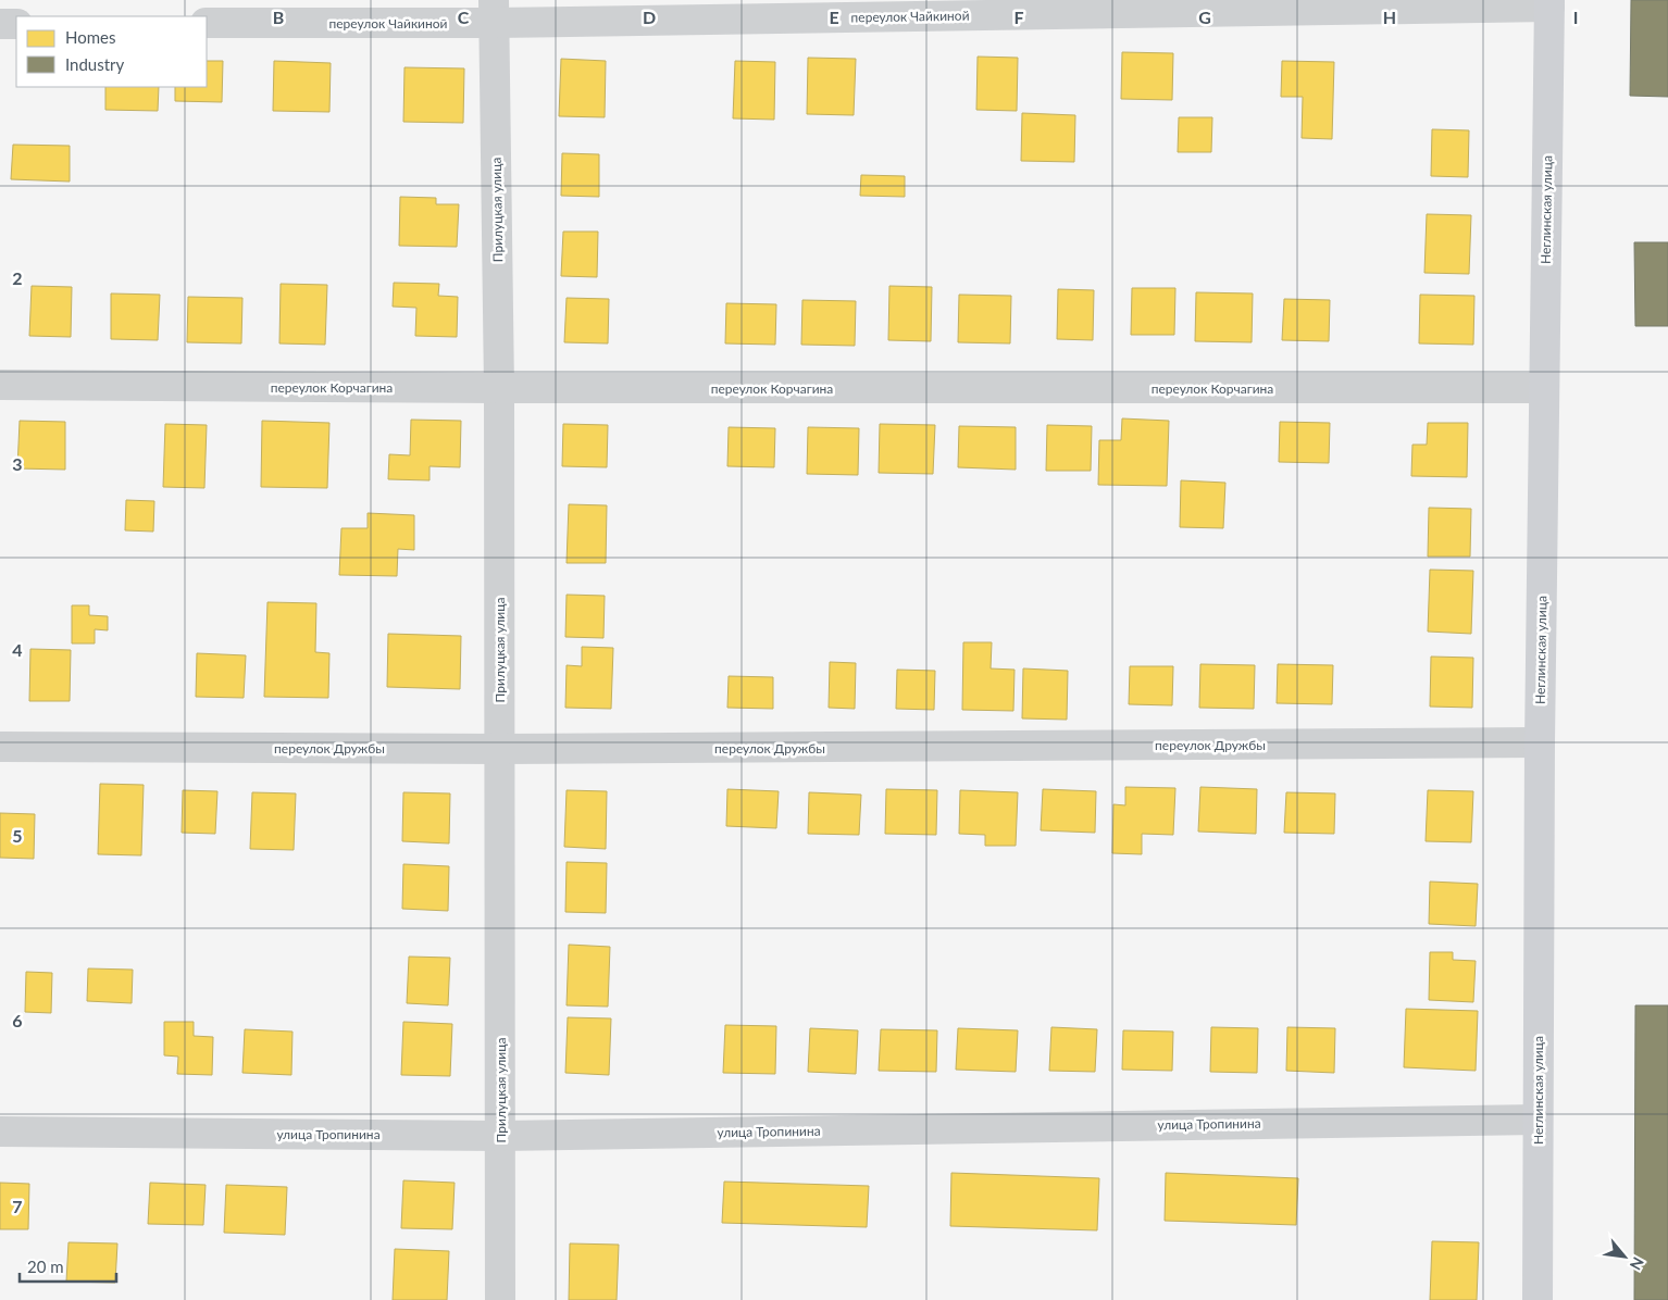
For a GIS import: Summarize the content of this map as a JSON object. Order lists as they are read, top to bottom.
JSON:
{
  "streets": {
    "street": [
      "переулок Чайкиной",
      "Прилуцкая улица",
      "Неглинская улица",
      "переулок Корчагина",
      "переулок Дружбы",
      "улица Тропинина"
    ]
  },
  "crossings": [
    ["переулок Чайкиной", "Прилуцкая улица"],
    ["переулок Чайкиной", "Неглинская улица"],
    ["Прилуцкая улица", "переулок Корчагина"],
    ["Прилуцкая улица", "переулок Дружбы"],
    ["Прилуцкая улица", "улица Тропинина"],
    ["Неглинская улица", "переулок Корчагина"],
    ["Неглинская улица", "переулок Дружбы"],
    ["Неглинская улица", "улица Тропинина"]
  ],
  "legend": ["Homes", "Industry"],
  "scale_bar": "20 m",
  "north": "bottom right",
  "grid": {
    "columns": [
      "B",
      "C",
      "D",
      "E",
      "F",
      "G",
      "H",
      "I"
    ],
    "rows": [
      "2",
      "3",
      "4",
      "5",
      "6",
      "7"
    ]
  }
}
